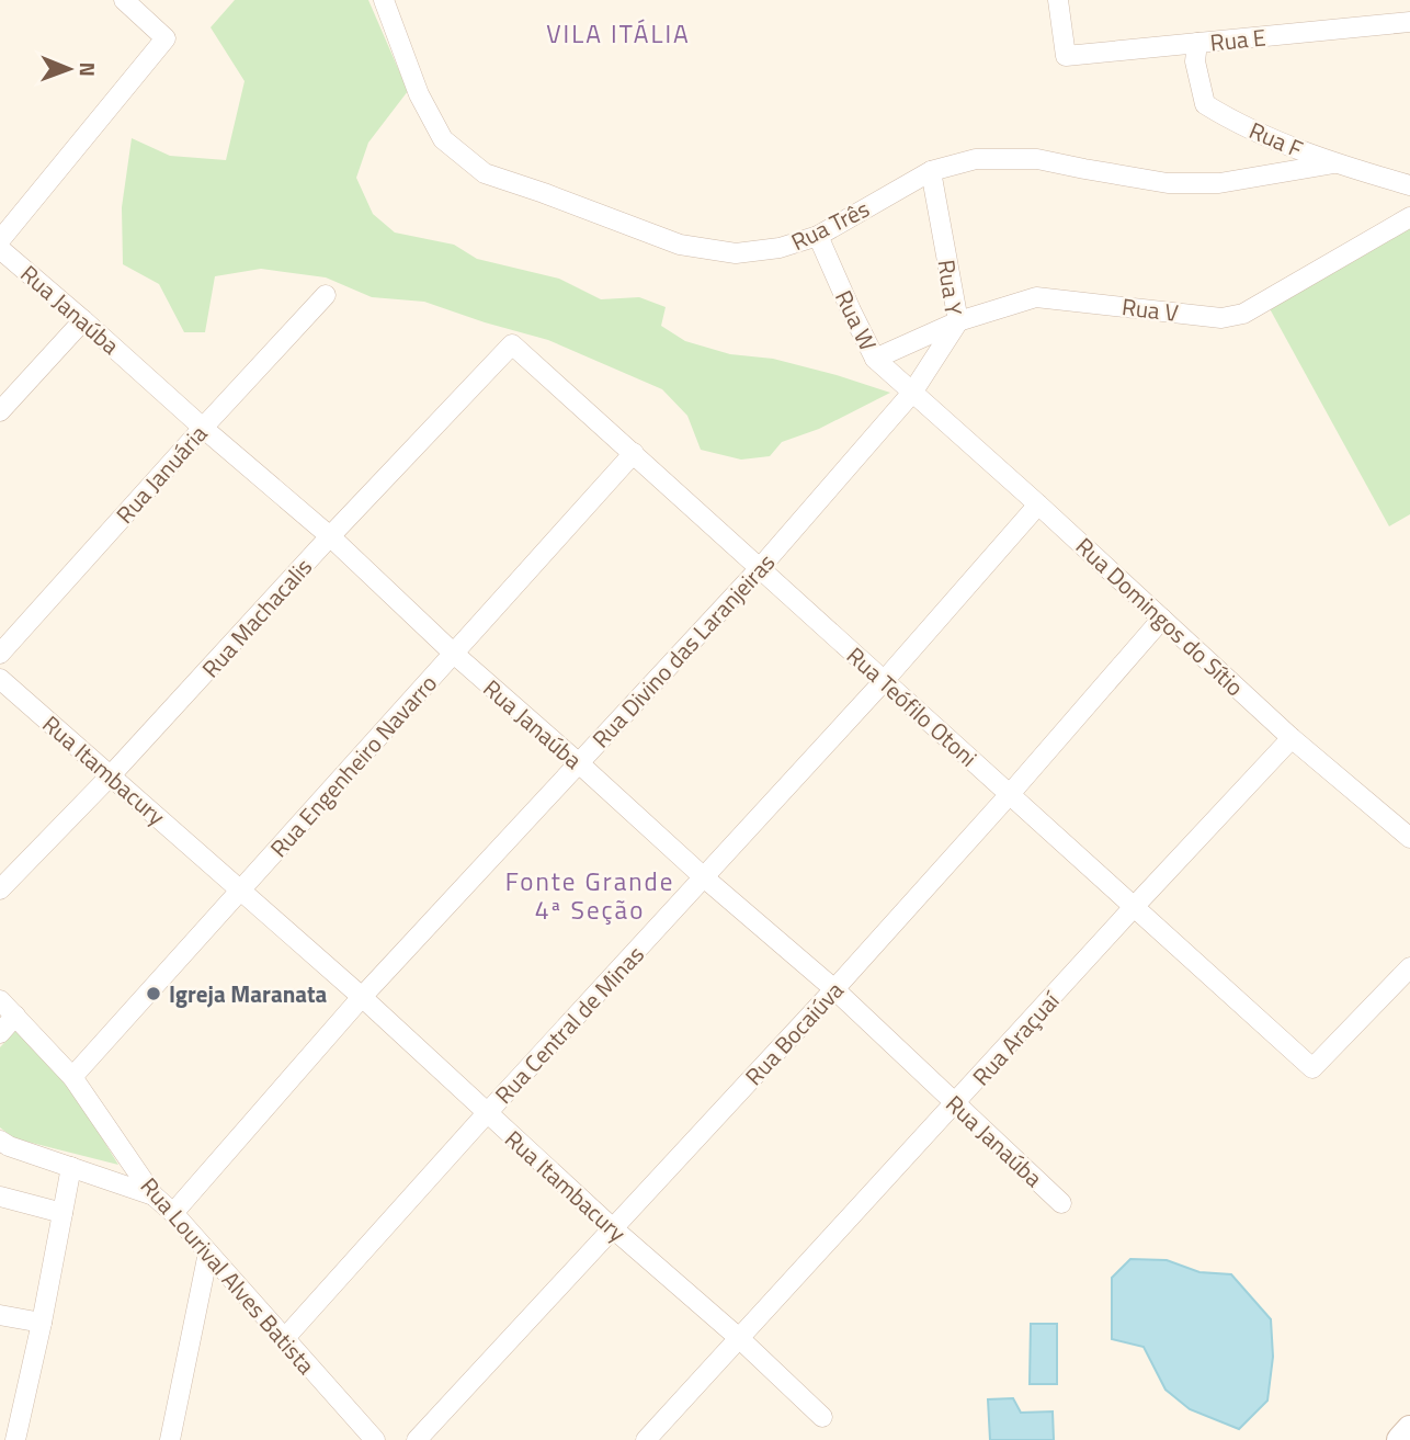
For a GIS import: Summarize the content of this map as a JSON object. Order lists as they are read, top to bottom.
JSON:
{
  "streets": {
    "street": [
      "Rua E",
      "Rua F",
      "Rua Três",
      "Rua Y",
      "Rua Janaúba",
      "Rua V",
      "Rua W",
      "Rua Januária",
      "Rua Domingos do Sítio",
      "Rua Machacalis",
      "Rua Divino das Laranjeiras",
      "Rua Teófilo Otoni",
      "Rua Engenheiro Navarro",
      "Rua Itambacury",
      "Rua Central de Minas",
      "Rua Bocaiúva",
      "Rua Araçuaí",
      "Rua Lourival Alves Batista"
    ]
  },
  "crossings": [
    ["Rua E", "Rua F"],
    ["Rua F", "Rua Três"],
    ["Rua Três", "Rua Y"],
    ["Rua Três", "Rua W"],
    ["Rua Y", "Rua V"],
    ["Rua Y", "Rua W"],
    ["Rua Y", "Rua Domingos do Sítio"],
    ["Rua Y", "Rua Divino das Laranjeiras"],
    ["Rua Janaúba", "Rua Januária"],
    ["Rua Janaúba", "Rua Machacalis"],
    ["Rua Janaúba", "Rua Divino das Laranjeiras"],
    ["Rua Janaúba", "Rua Engenheiro Navarro"],
    ["Rua Janaúba", "Rua Central de Minas"],
    ["Rua Janaúba", "Rua Bocaiúva"],
    ["Rua Janaúba", "Rua Araçuaí"],
    ["Rua V", "Rua W"],
    ["Rua W", "Rua Domingos do Sítio"],
    ["Rua W", "Rua Divino das Laranjeiras"],
    ["Rua Domingos do Sítio", "Rua Divino das Laranjeiras"],
    ["Rua Domingos do Sítio", "Rua Central de Minas"],
    ["Rua Domingos do Sítio", "Rua Bocaiúva"],
    ["Rua Domingos do Sítio", "Rua Araçuaí"],
    ["Rua Machacalis", "Rua Teófilo Otoni"],
    ["Rua Machacalis", "Rua Itambacury"],
    ["Rua Divino das Laranjeiras", "Rua Teófilo Otoni"],
    ["Rua Divino das Laranjeiras", "Rua Itambacury"],
    ["Rua Divino das Laranjeiras", "Rua Lourival Alves Batista"],
    ["Rua Teófilo Otoni", "Rua Engenheiro Navarro"],
    ["Rua Teófilo Otoni", "Rua Central de Minas"],
    ["Rua Teófilo Otoni", "Rua Bocaiúva"],
    ["Rua Teófilo Otoni", "Rua Araçuaí"],
    ["Rua Engenheiro Navarro", "Rua Itambacury"],
    ["Rua Engenheiro Navarro", "Rua Lourival Alves Batista"],
    ["Rua Itambacury", "Rua Central de Minas"],
    ["Rua Itambacury", "Rua Bocaiúva"],
    ["Rua Itambacury", "Rua Araçuaí"],
    ["Rua Central de Minas", "Rua Lourival Alves Batista"]
  ],
  "districts": ["VILA ITÁLIA", "Fonte Grande 4ª Seção"],
  "places": ["Igreja Maranata"],
  "north": "right"
}
